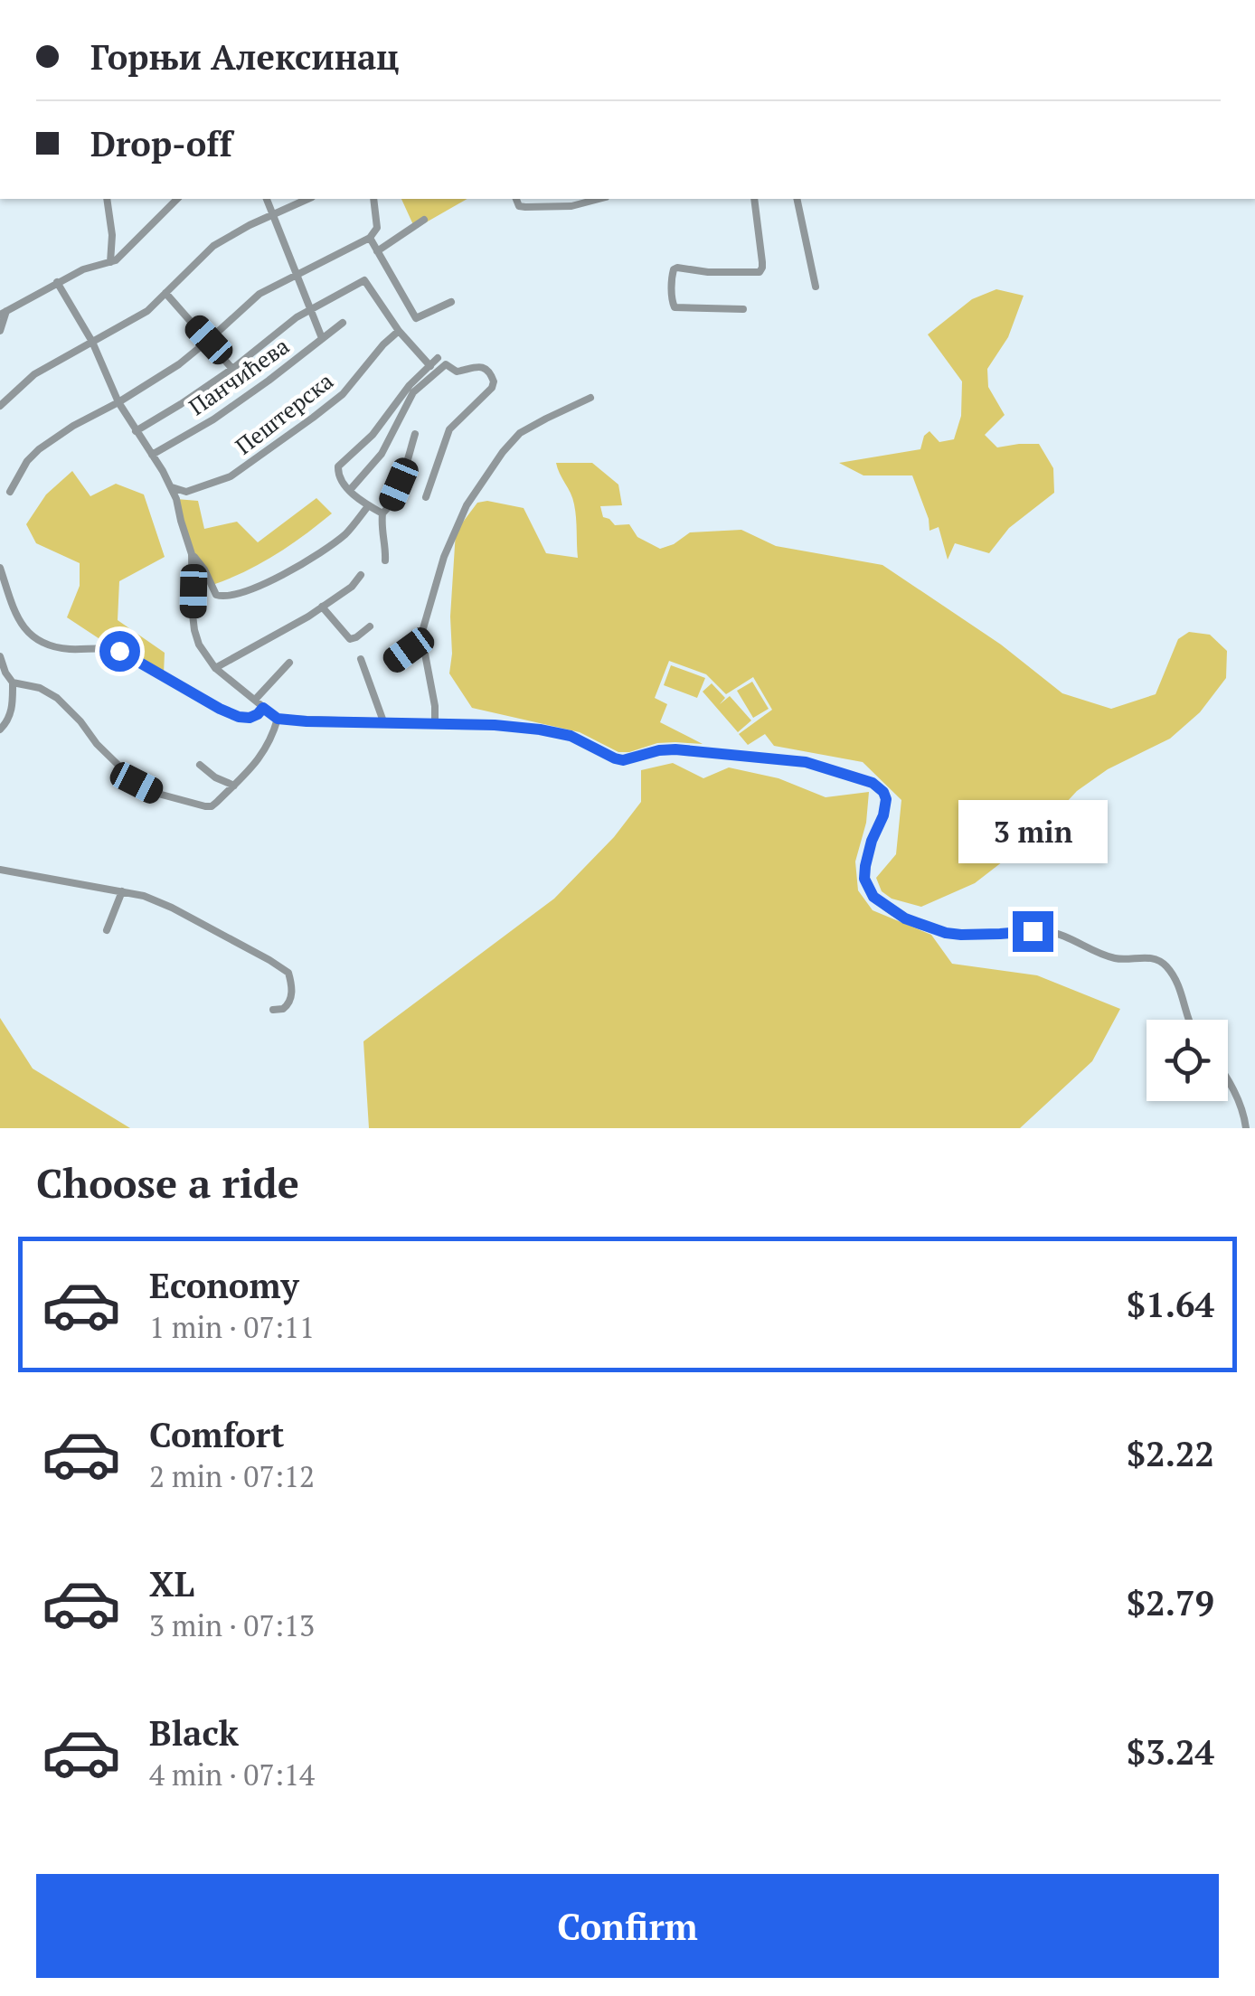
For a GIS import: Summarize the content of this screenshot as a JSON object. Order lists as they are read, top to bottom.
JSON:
{
  "streets": {
    "street": ["Панчићева", "Пештерска"]
  },
  "page": {
    "banner": ["Горњи Алексинац", "Drop-off"],
    "bubble": "3 min",
    "heading": "Choose a ride",
    "list": [
      {
        "name": "Economy",
        "note": "1 min · 07:11",
        "value": "$1.64"
      },
      {
        "name": "Comfort",
        "note": "2 min · 07:12",
        "value": "$2.22"
      },
      {
        "name": "XL",
        "note": "3 min · 07:13",
        "value": "$2.79"
      },
      {
        "name": "Black",
        "note": "4 min · 07:14",
        "value": "$3.24"
      }
    ],
    "buttons": "Confirm"
  }
}
